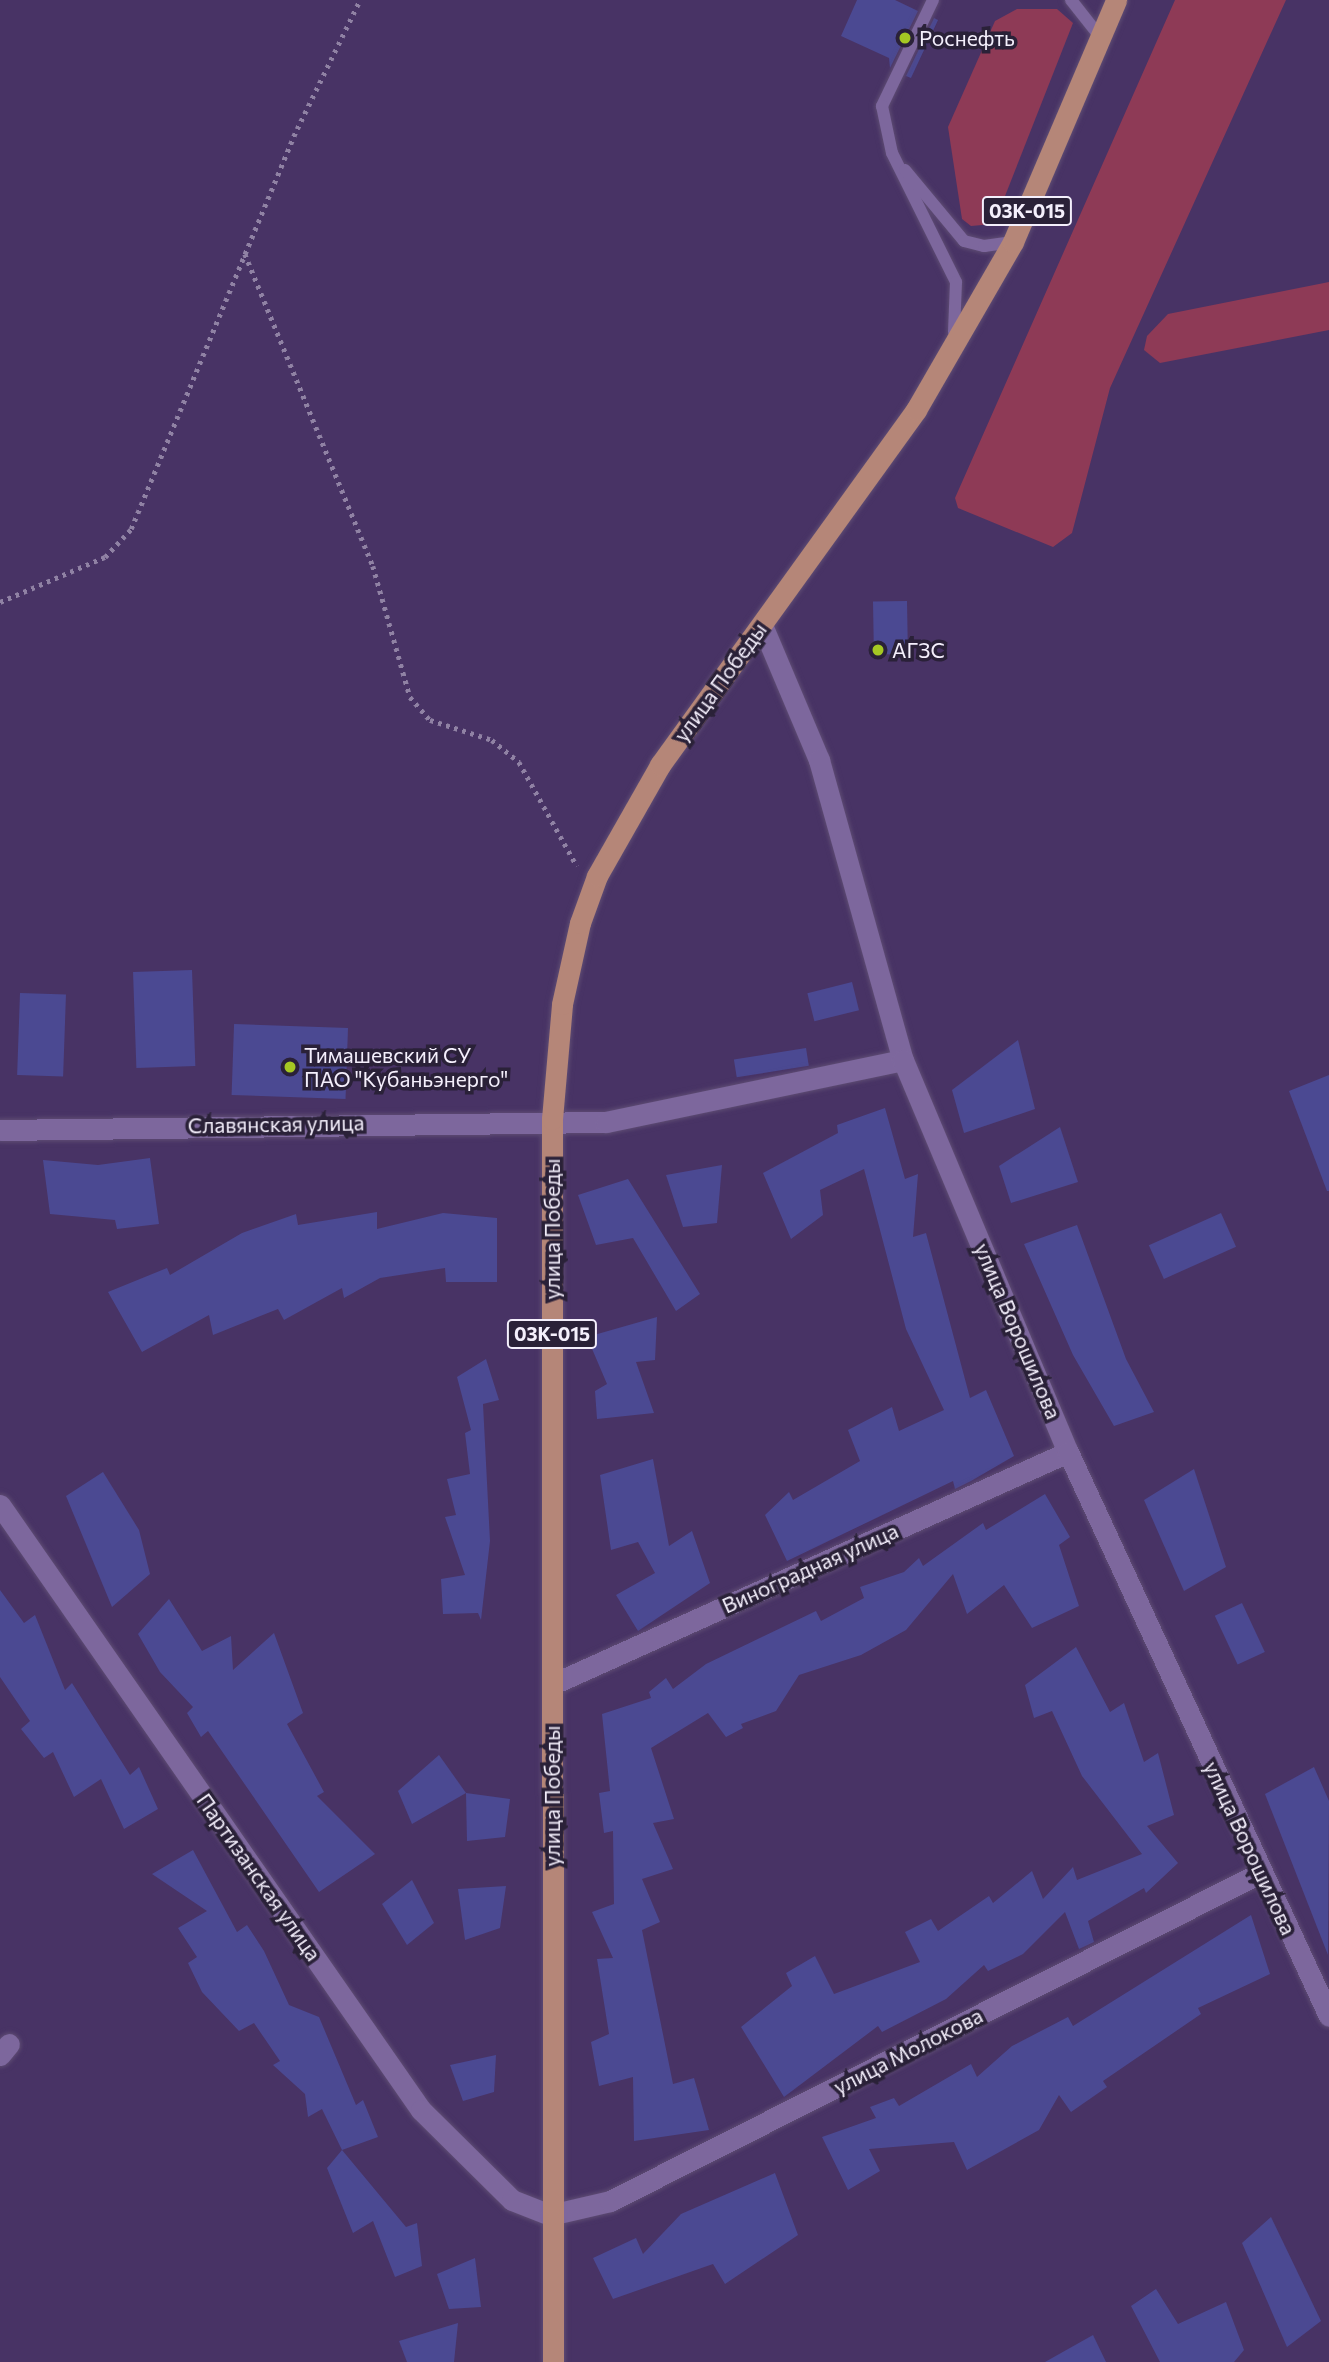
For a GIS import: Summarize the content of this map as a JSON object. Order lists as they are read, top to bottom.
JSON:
{
  "streets": {
    "main road": ["03К-015", "улица Победы"],
    "street": [
      "Славянская улица",
      "улица Ворошилова",
      "Виноградная улица",
      "Партизанская улица",
      "улица Молокова"
    ]
  },
  "crossings": [
    ["03К-015", "улица Победы"],
    ["улица Победы", "Славянская улица"],
    ["улица Победы", "улица Ворошилова"],
    ["улица Победы", "Виноградная улица"],
    ["улица Победы", "Партизанская улица"],
    ["улица Победы", "улица Молокова"],
    ["Славянская улица", "улица Ворошилова"],
    ["улица Ворошилова", "Виноградная улица"],
    ["улица Ворошилова", "улица Молокова"],
    ["Партизанская улица", "улица Молокова"]
  ],
  "places": ["Роснефть", "АГЗС", "Тимашевский СУ ПАО \"Кубаньэнерго\""]
}
